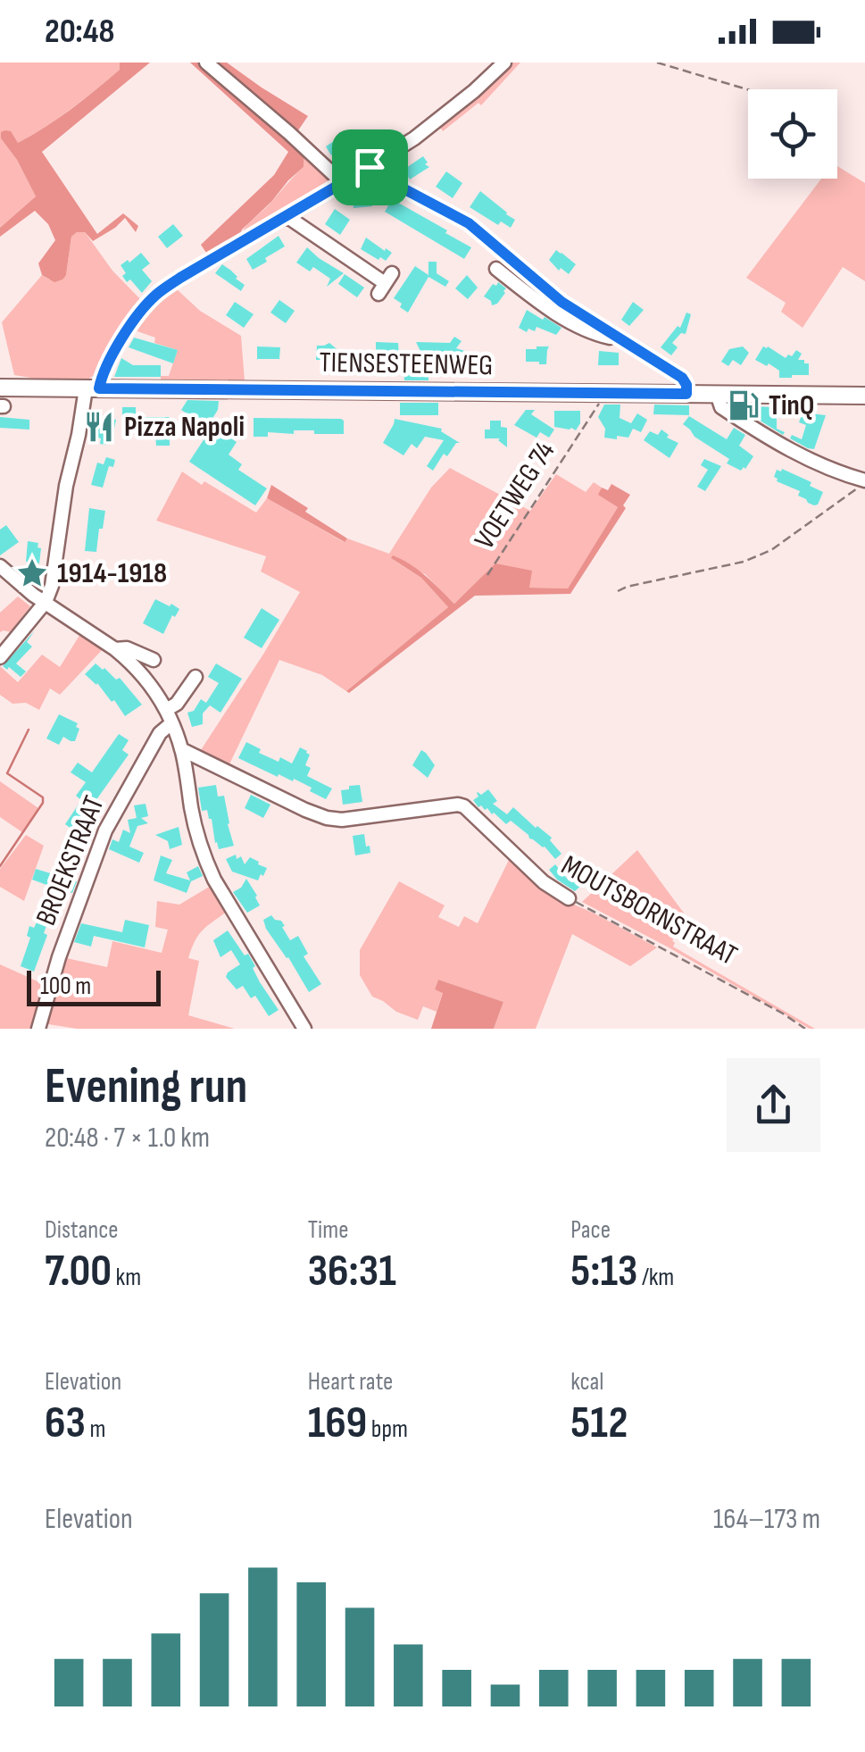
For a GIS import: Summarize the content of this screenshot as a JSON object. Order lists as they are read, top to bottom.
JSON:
{
  "streets": {
    "main road": ["TIENSESTEENWEG"],
    "street": ["BROEKSTRAAT", "MOUTSBORNSTRAAT"],
    "path": ["VOETWEG 74"]
  },
  "crossings": [
    ["TIENSESTEENWEG", "VOETWEG 74"]
  ],
  "places": {
    "fuel station": ["TinQ"],
    "restaurant": ["Pizza Napoli"],
    "place": ["1914-1918"]
  },
  "scale_bar": "100 m",
  "page": {
    "status": "20:48",
    "scale": "100 m",
    "heading": ["Evening run", "20:48 · 7 × 1.0 km"],
    "stats": [
      ["Distance", "7.00 km"],
      ["Time", "36:31"],
      ["Pace", "5:13 /km"],
      ["Elevation", "63 m"],
      ["Heart rate", "169 bpm"],
      ["kcal", "512"]
    ],
    "chart": ["Elevation", "164–173 m"]
  }
}
